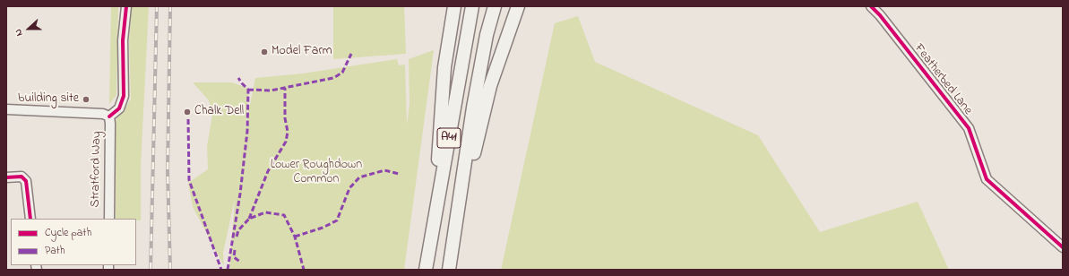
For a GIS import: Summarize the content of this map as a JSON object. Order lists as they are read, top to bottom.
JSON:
{
  "streets": {
    "highway": ["A41"],
    "street": ["Featherbed Lane", "Stratford Way"]
  },
  "parks": ["Lower Roughdown Common"],
  "places": ["Model Farm", "building site", "Chalk Dell"],
  "legend": ["Cycle path", "Path"],
  "north": "left"
}
